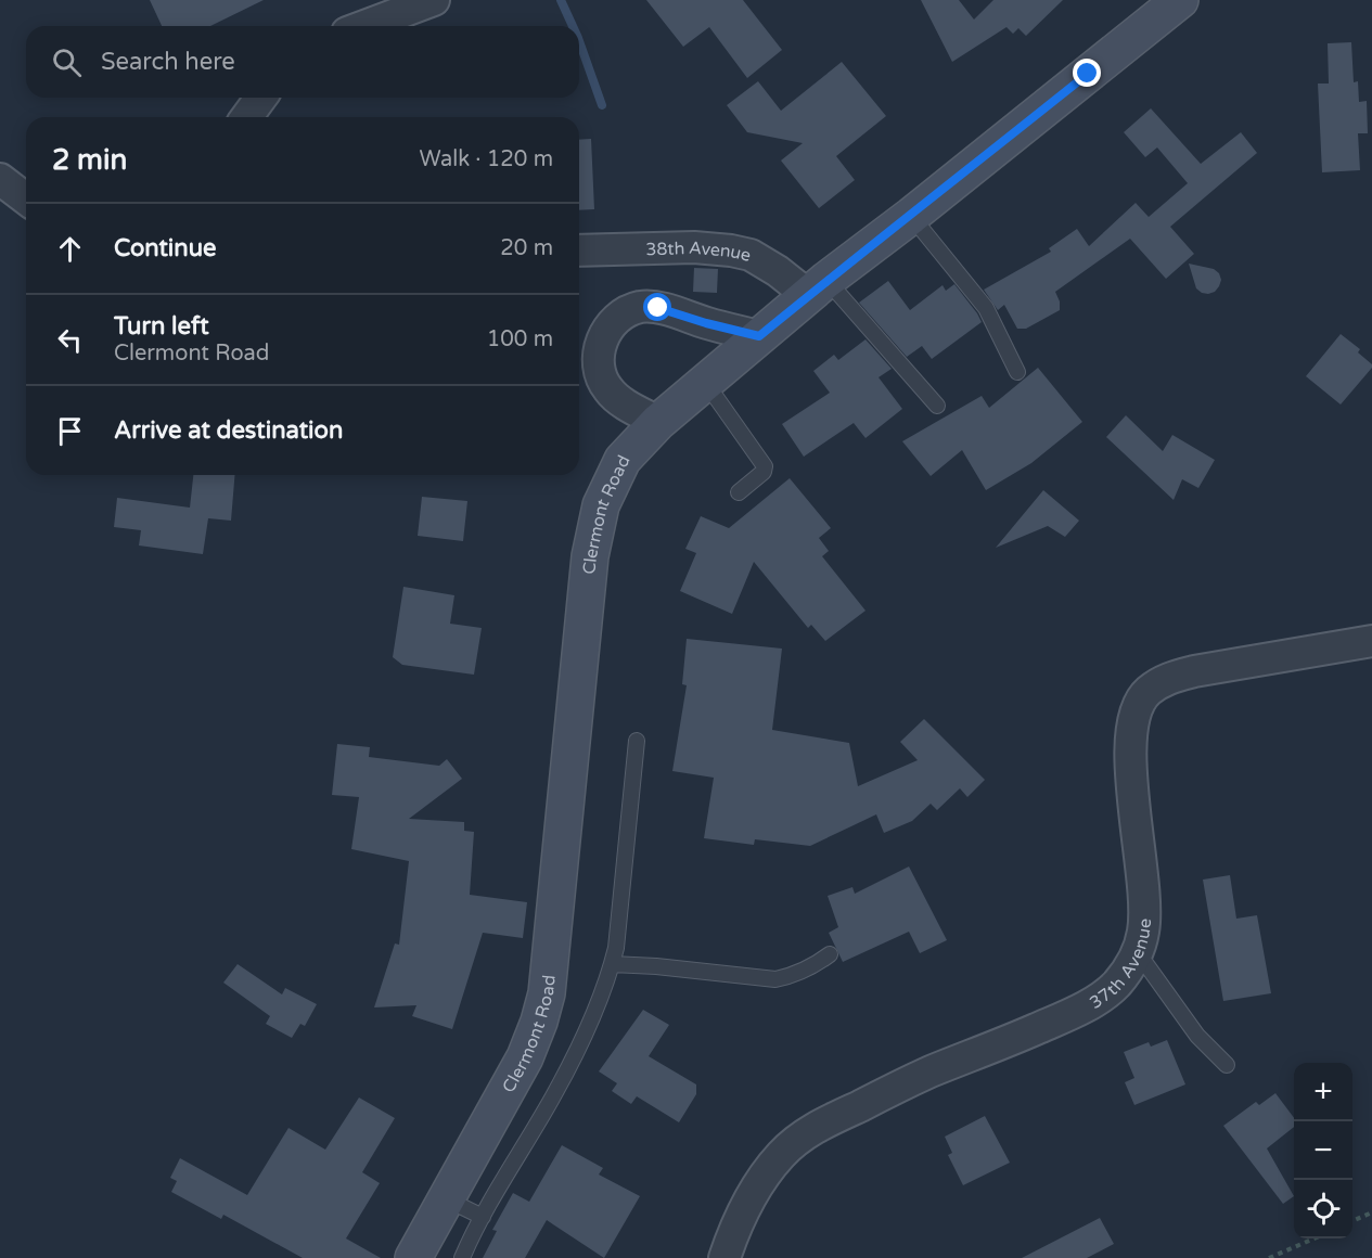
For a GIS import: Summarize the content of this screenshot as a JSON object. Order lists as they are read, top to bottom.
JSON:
{
  "streets": {
    "street": ["38th Avenue", "Clermont Road", "37th Avenue"]
  },
  "crossings": [
    ["38th Avenue", "Clermont Road"]
  ],
  "page": {
    "search": "Search here",
    "heading": ["2 min", "Walk · 120 m"],
    "list": [
      ["Continue", "20 m"],
      ["Turn left", "Clermont Road", "100 m"],
      "Arrive at destination"
    ],
    "map_buttons": ["+", "−"]
  }
}
